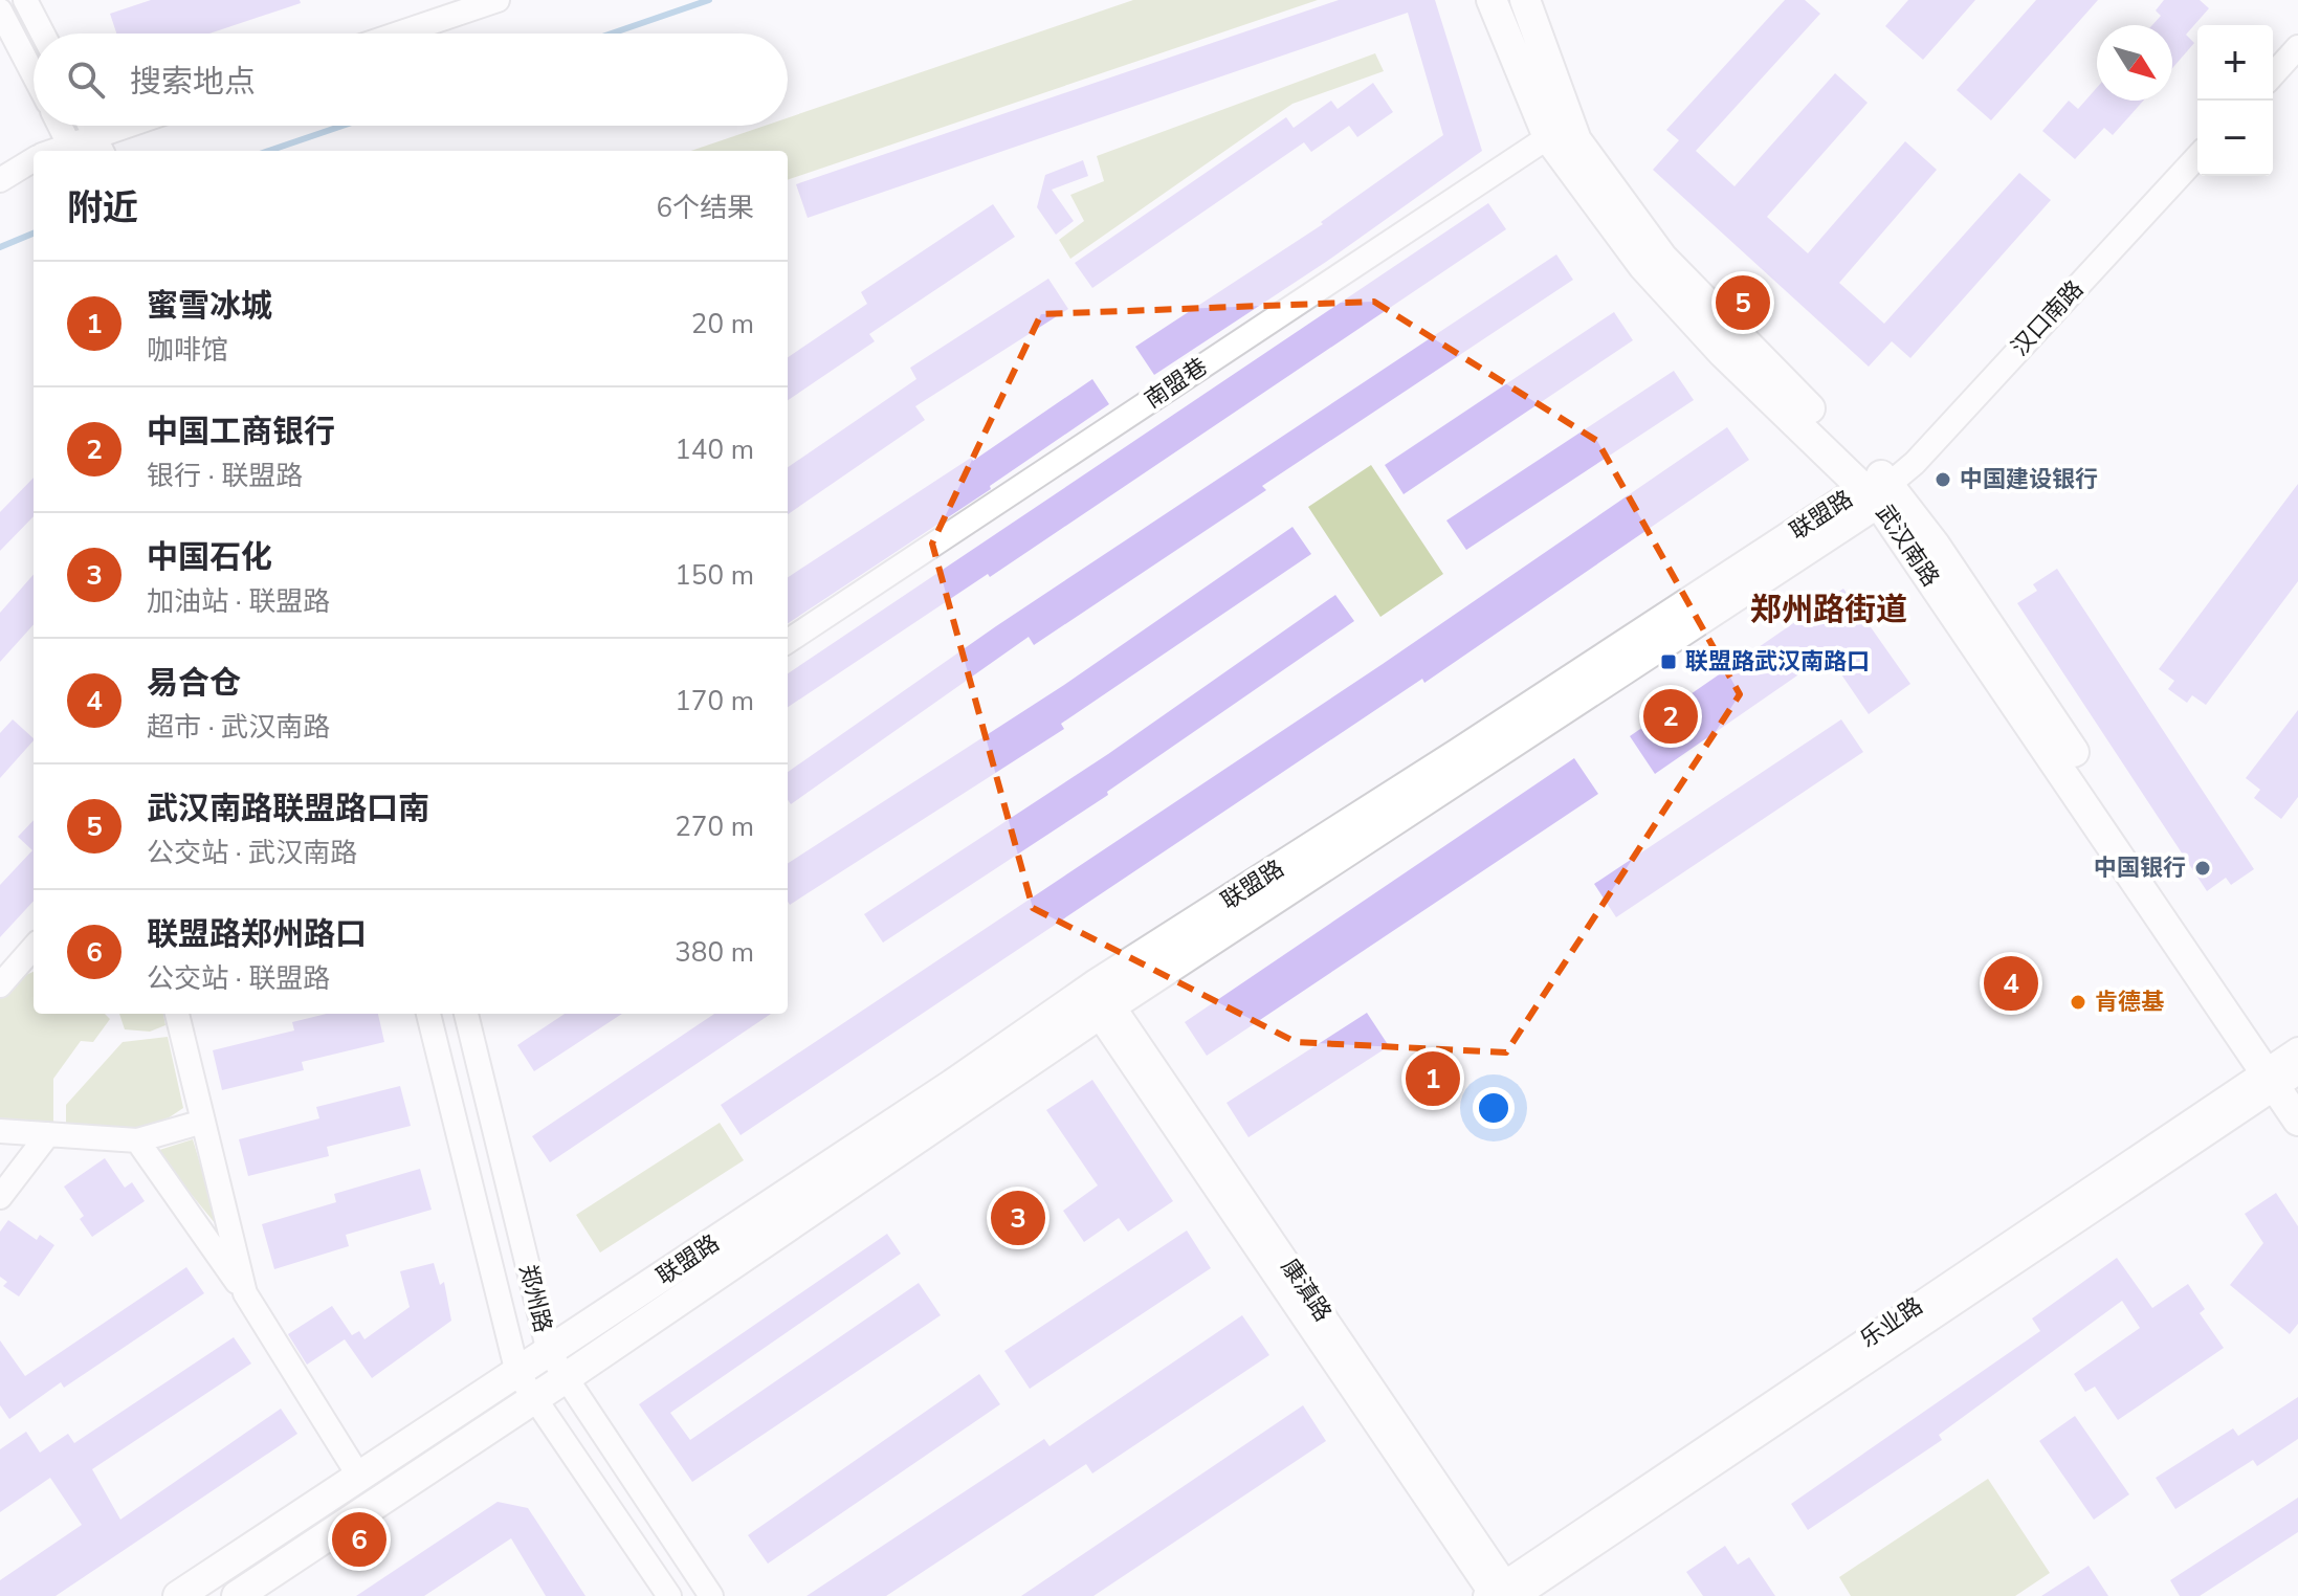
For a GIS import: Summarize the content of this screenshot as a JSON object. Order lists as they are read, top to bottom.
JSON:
{
  "streets": {
    "main road": ["联盟路", "武汉南路"],
    "street": [
      "汉口南路",
      "南盟巷",
      "康滇路",
      "郑州路",
      "乐业路"
    ]
  },
  "crossings": [
    ["汉口南路", "联盟路"],
    ["汉口南路", "武汉南路"],
    ["南盟巷", "武汉南路"],
    ["联盟路", "武汉南路"],
    ["联盟路", "康滇路"],
    ["联盟路", "郑州路"],
    ["武汉南路", "乐业路"],
    ["康滇路", "乐业路"]
  ],
  "districts": ["郑州路街道"],
  "places": {
    "other": ["中国建设银行", "中国银行", "肯德基"],
    "transit": ["联盟路武汉南路口"]
  },
  "north": "bottom right",
  "page": {
    "map_buttons": ["+", "−"],
    "search": "搜索地点",
    "heading": ["附近", "6个结果"],
    "list": [
      {
        "mark": "1",
        "name": "蜜雪冰城",
        "note": "咖啡馆",
        "value": "20 m"
      },
      {
        "mark": "2",
        "name": "中国工商银行",
        "note": "银行 · 联盟路",
        "value": "140 m"
      },
      {
        "mark": "3",
        "name": "中国石化",
        "note": "加油站 · 联盟路",
        "value": "150 m"
      },
      {
        "mark": "4",
        "name": "易合仓",
        "note": "超市 · 武汉南路",
        "value": "170 m"
      },
      {
        "mark": "5",
        "name": "武汉南路联盟路口南",
        "note": "公交站 · 武汉南路",
        "value": "270 m"
      },
      {
        "mark": "6",
        "name": "联盟路郑州路口",
        "note": "公交站 · 联盟路",
        "value": "380 m"
      }
    ],
    "pins": [
      "5",
      "2",
      "4",
      "1",
      "3",
      "6"
    ]
  }
}
